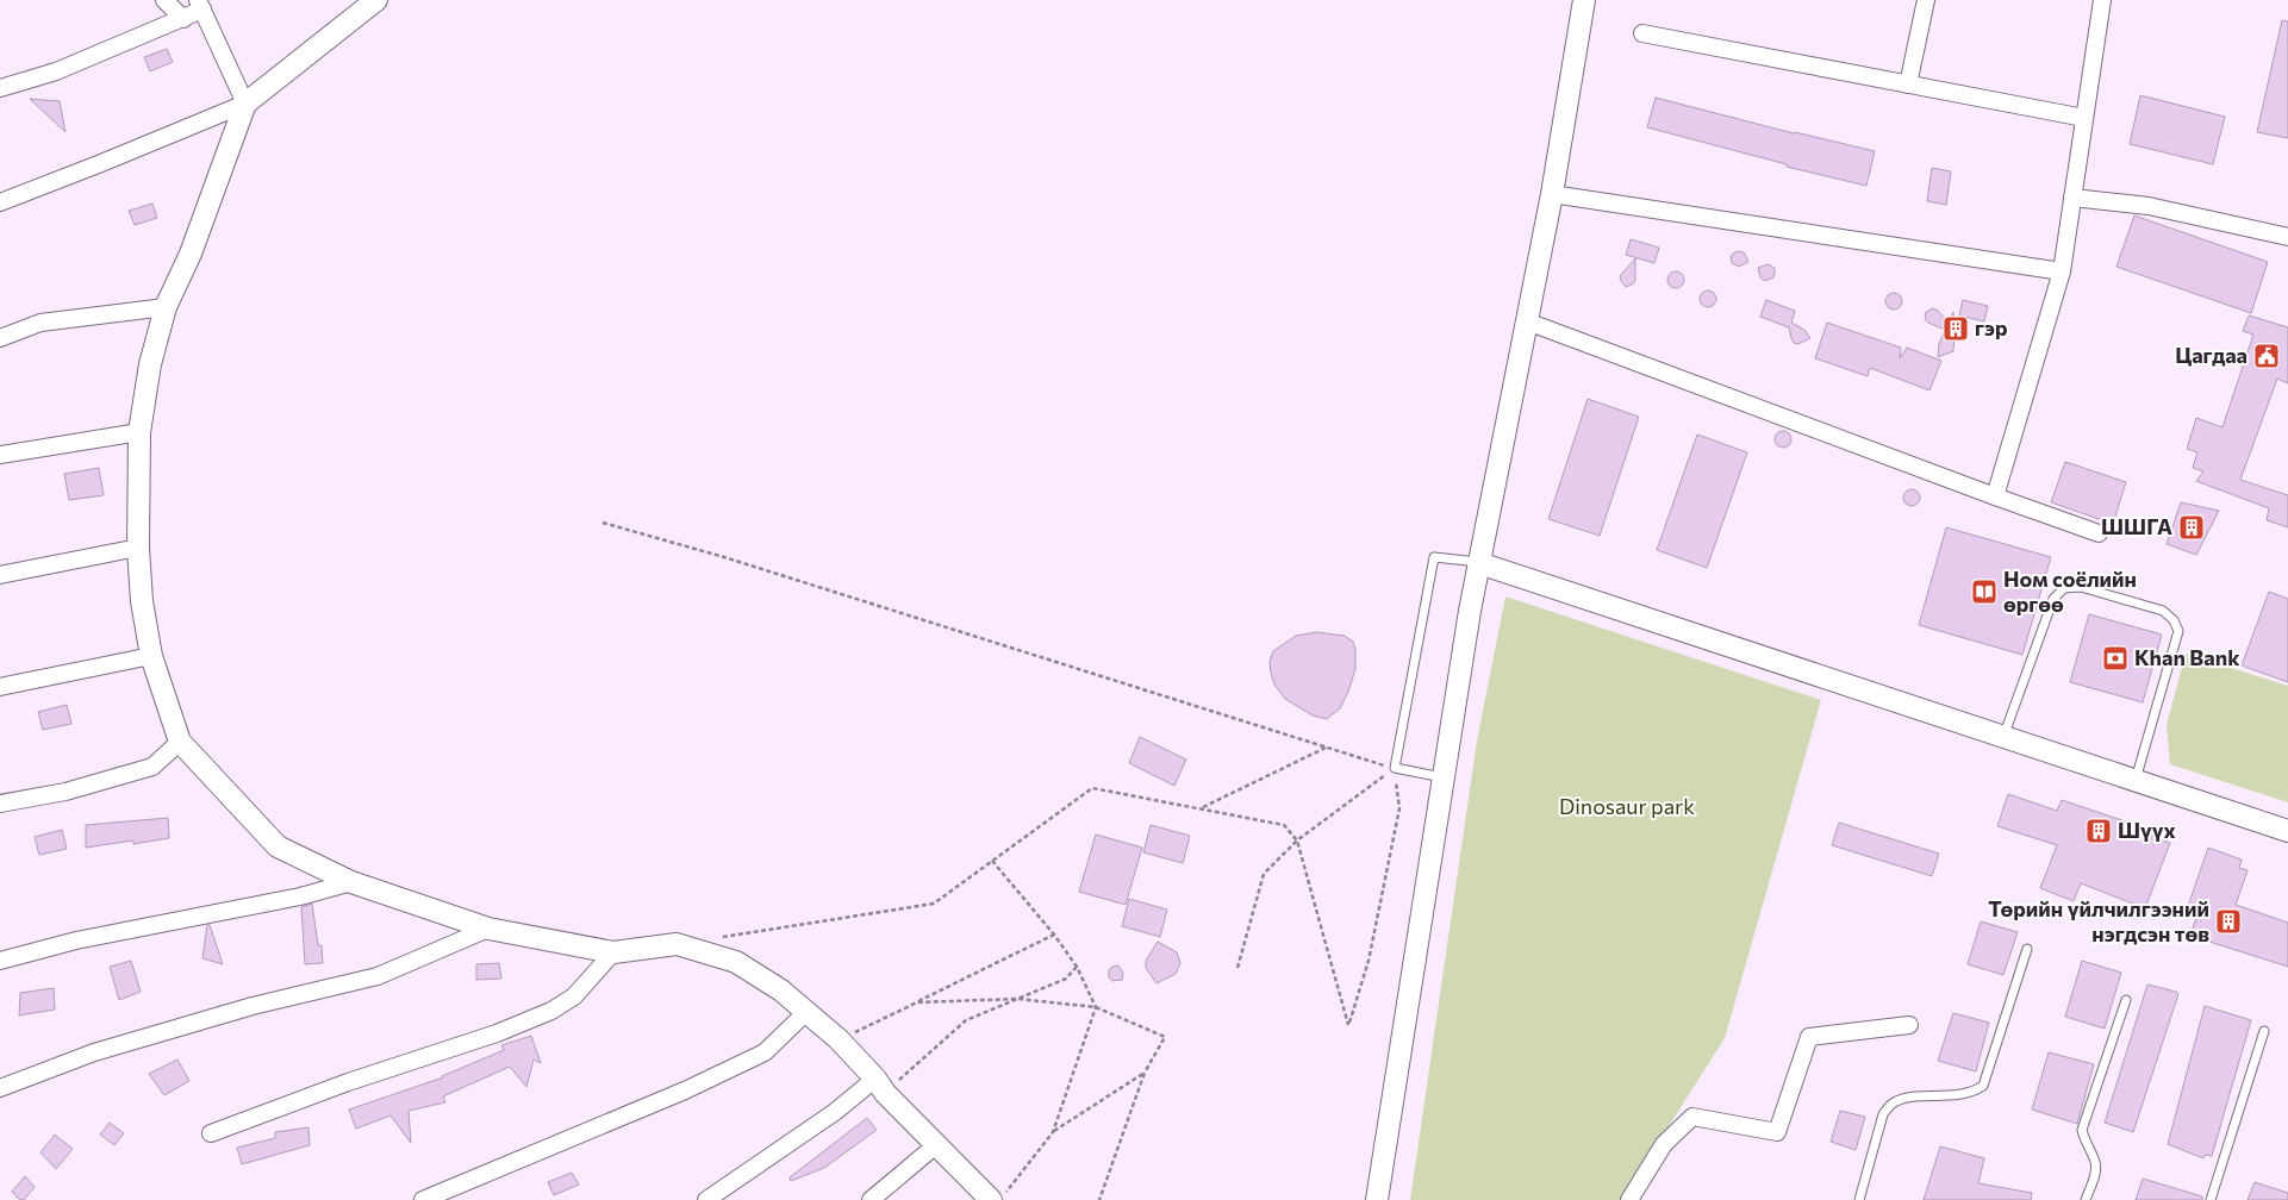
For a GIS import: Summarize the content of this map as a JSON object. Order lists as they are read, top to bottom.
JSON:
{
  "parks": ["Dinosaur park"],
  "places": {
    "building": [
      "гэр",
      "ШШГА",
      "Шүүх",
      "Төрийн үйлчилгээний нэгдсэн төв"
    ],
    "public building": ["Цагдаа"],
    "library": ["Ном соёлийн өргөө"],
    "bank": ["Khan Bank"]
  }
}
